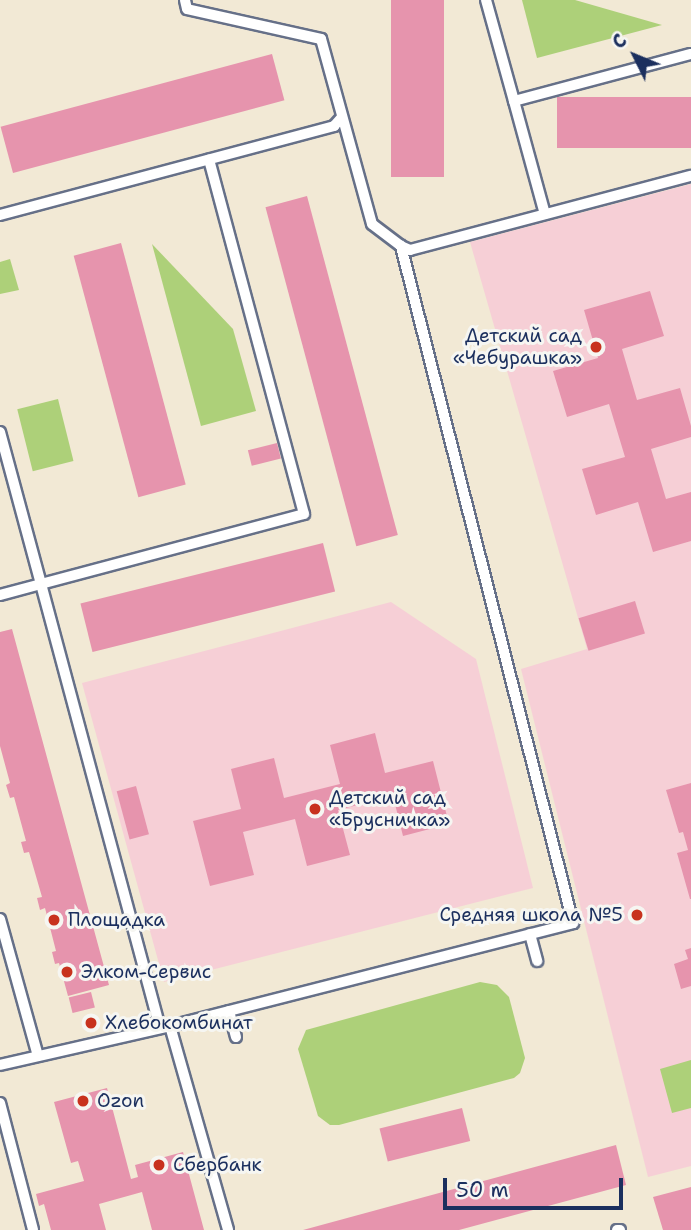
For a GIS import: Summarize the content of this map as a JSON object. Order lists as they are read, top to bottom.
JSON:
{
  "places": [
    "Детский сад «Чебурашка»",
    "Детский сад «Брусничка»",
    "Средняя школа №5",
    "Площадка",
    "Элком-Сервис",
    "Хлебокомбинат",
    "Ozon",
    "Сбербанк"
  ],
  "scale_bar": "50 m",
  "north": "top left"
}
